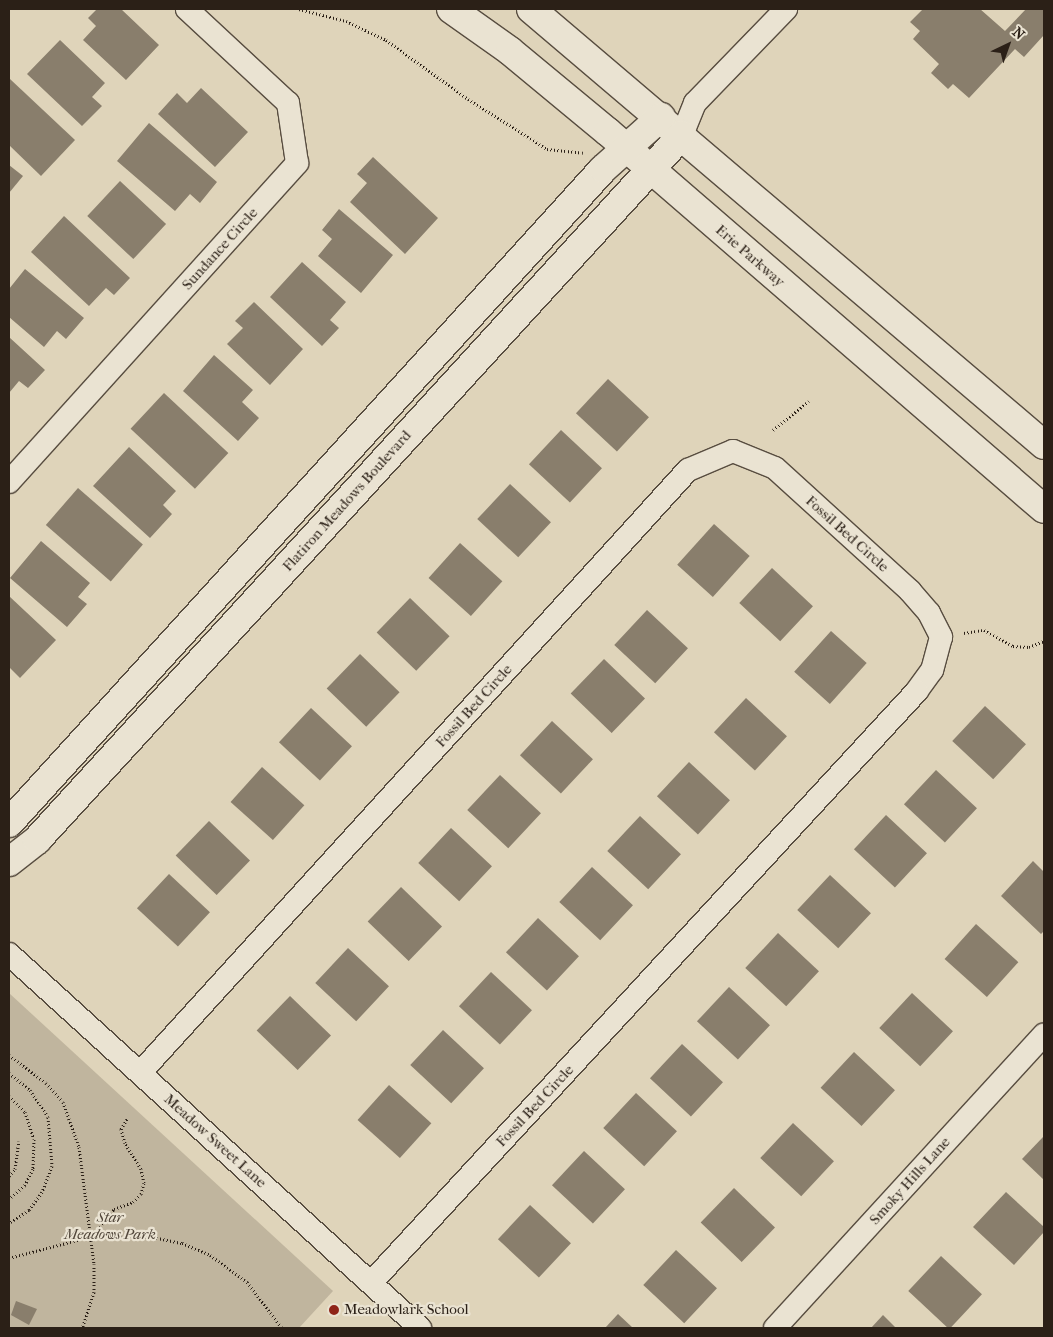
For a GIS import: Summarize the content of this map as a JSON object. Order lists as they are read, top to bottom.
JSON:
{
  "streets": {
    "street": [
      "Sundance Circle",
      "Erie Parkway",
      "Flatiron Meadows Boulevard",
      "Fossil Bed Circle",
      "Meadow Sweet Lane",
      "Smoky Hills Lane"
    ]
  },
  "crossings": [
    ["Erie Parkway", "Flatiron Meadows Boulevard"],
    ["Fossil Bed Circle", "Meadow Sweet Lane"]
  ],
  "parks": ["Star Meadows Park"],
  "places": ["Meadowlark School"],
  "north": "top right"
}
